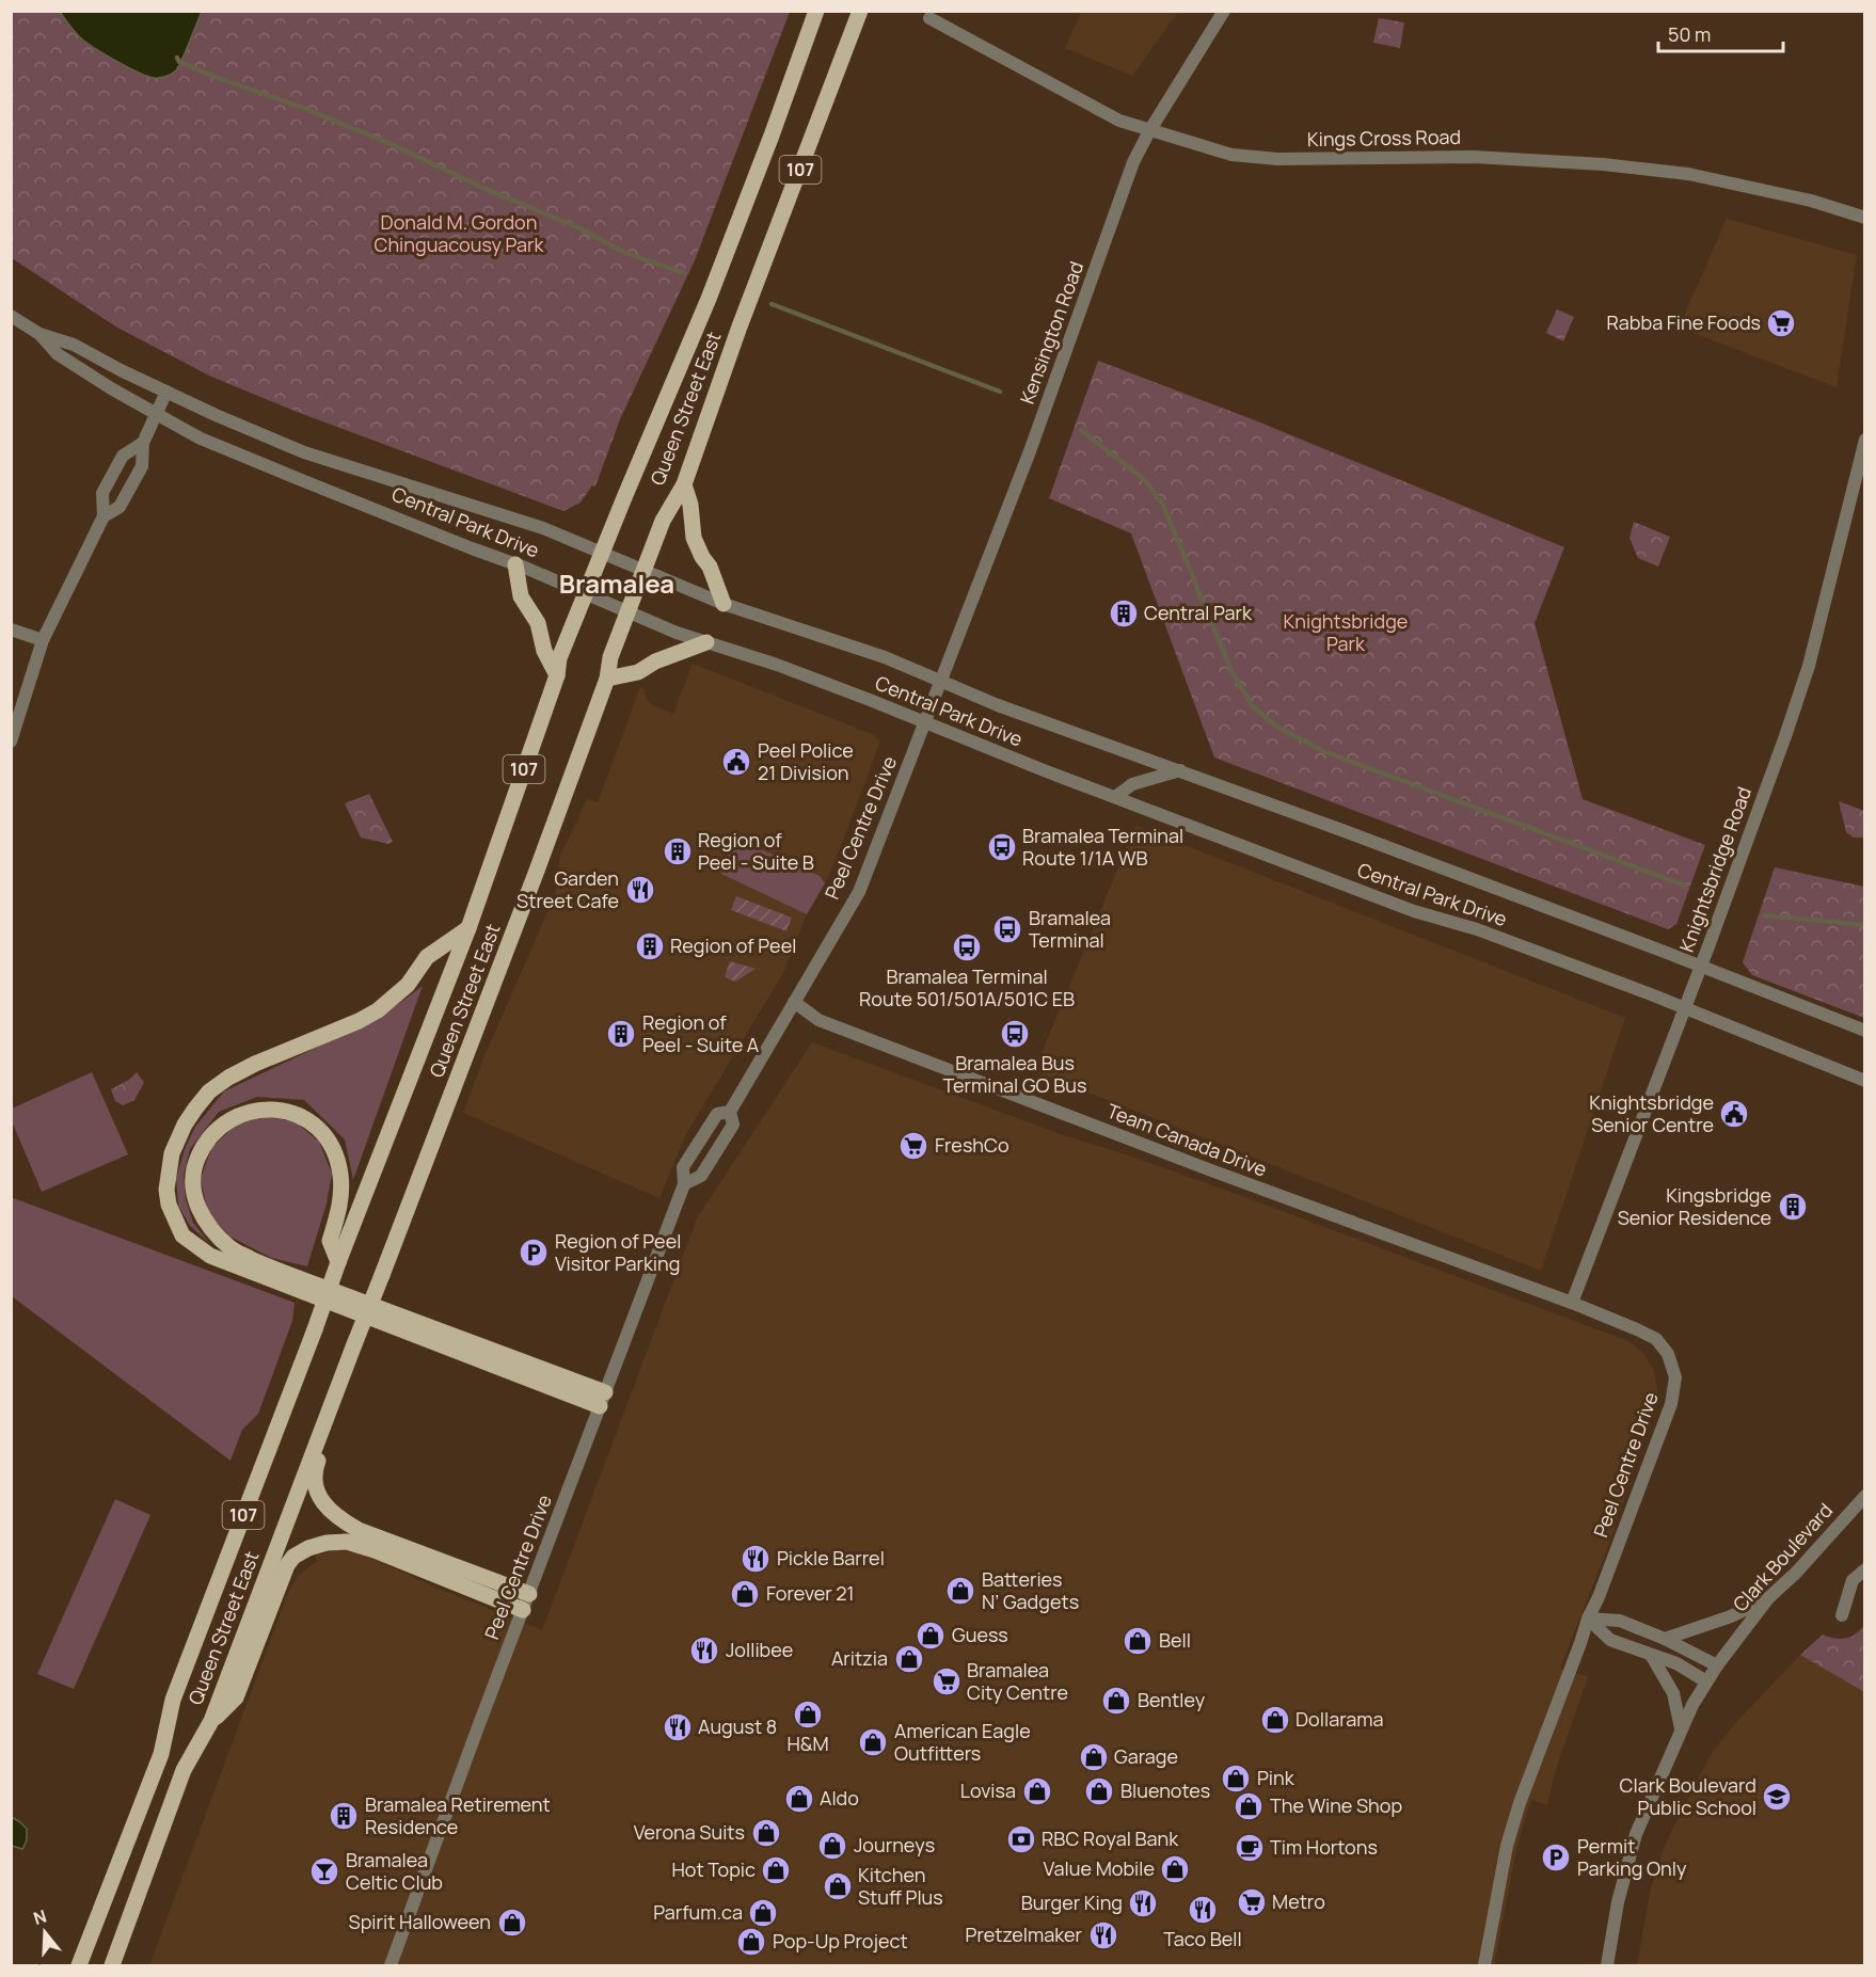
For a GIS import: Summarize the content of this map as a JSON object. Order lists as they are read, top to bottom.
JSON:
{
  "streets": {
    "main road": ["107", "Queen Street East"],
    "street": [
      "Kings Cross Road",
      "Kensington Road",
      "Central Park Drive",
      "Peel Centre Drive",
      "Knightsbridge Road",
      "Team Canada Drive",
      "Clark Boulevard"
    ]
  },
  "crossings": [
    ["Kings Cross Road", "Kensington Road"],
    ["Kensington Road", "Central Park Drive"],
    ["Kensington Road", "Peel Centre Drive"],
    ["Queen Street East", "Central Park Drive"],
    ["Central Park Drive", "Peel Centre Drive"],
    ["Central Park Drive", "Knightsbridge Road"],
    ["Peel Centre Drive", "Knightsbridge Road"],
    ["Peel Centre Drive", "Team Canada Drive"],
    ["Knightsbridge Road", "Team Canada Drive"]
  ],
  "districts": ["Bramalea"],
  "parks": ["Donald M. Gordon Chinguacousy Park", "Knightsbridge Park"],
  "places": {
    "supermarket": [
      "Rabba Fine Foods",
      "FreshCo",
      "Bramalea City Centre",
      "Metro"
    ],
    "building": [
      "Central Park",
      "Region of Peel - Suite B",
      "Region of Peel",
      "Region of Peel - Suite A",
      "Kingsbridge Senior Residence",
      "Bramalea Retirement Residence"
    ],
    "public building": ["Peel Police 21 Division", "Knightsbridge Senior Centre"],
    "bus stop": [
      "Bramalea Terminal Route 1/1A WB",
      "Bramalea Terminal",
      "Bramalea Terminal Route 501/501A/501C EB",
      "Bramalea Bus Terminal GO Bus"
    ],
    "restaurant": [
      "Garden Street Cafe",
      "Pickle Barrel",
      "Jollibee",
      "August 8",
      "Burger King",
      "Taco Bell",
      "Pretzelmaker"
    ],
    "parking": ["Region of Peel Visitor Parking", "Permit Parking Only"],
    "shop": [
      "Batteries N’ Gadgets",
      "Forever 21",
      "Guess",
      "Bell",
      "Aritzia",
      "Bentley",
      "H&M",
      "Dollarama",
      "American Eagle Outfitters",
      "Garage",
      "Pink",
      "Lovisa",
      "Bluenotes",
      "Aldo",
      "The Wine Shop",
      "Verona Suits",
      "Journeys",
      "Value Mobile",
      "Hot Topic",
      "Kitchen Stuff Plus",
      "Parfum.ca",
      "Spirit Halloween",
      "Pop-Up Project"
    ],
    "school or university": ["Clark Boulevard Public School"],
    "bank": ["RBC Royal Bank"],
    "cafe": ["Tim Hortons"],
    "bar": ["Bramalea Celtic Club"]
  },
  "scale_bar": "50 m",
  "north": "top"
}
